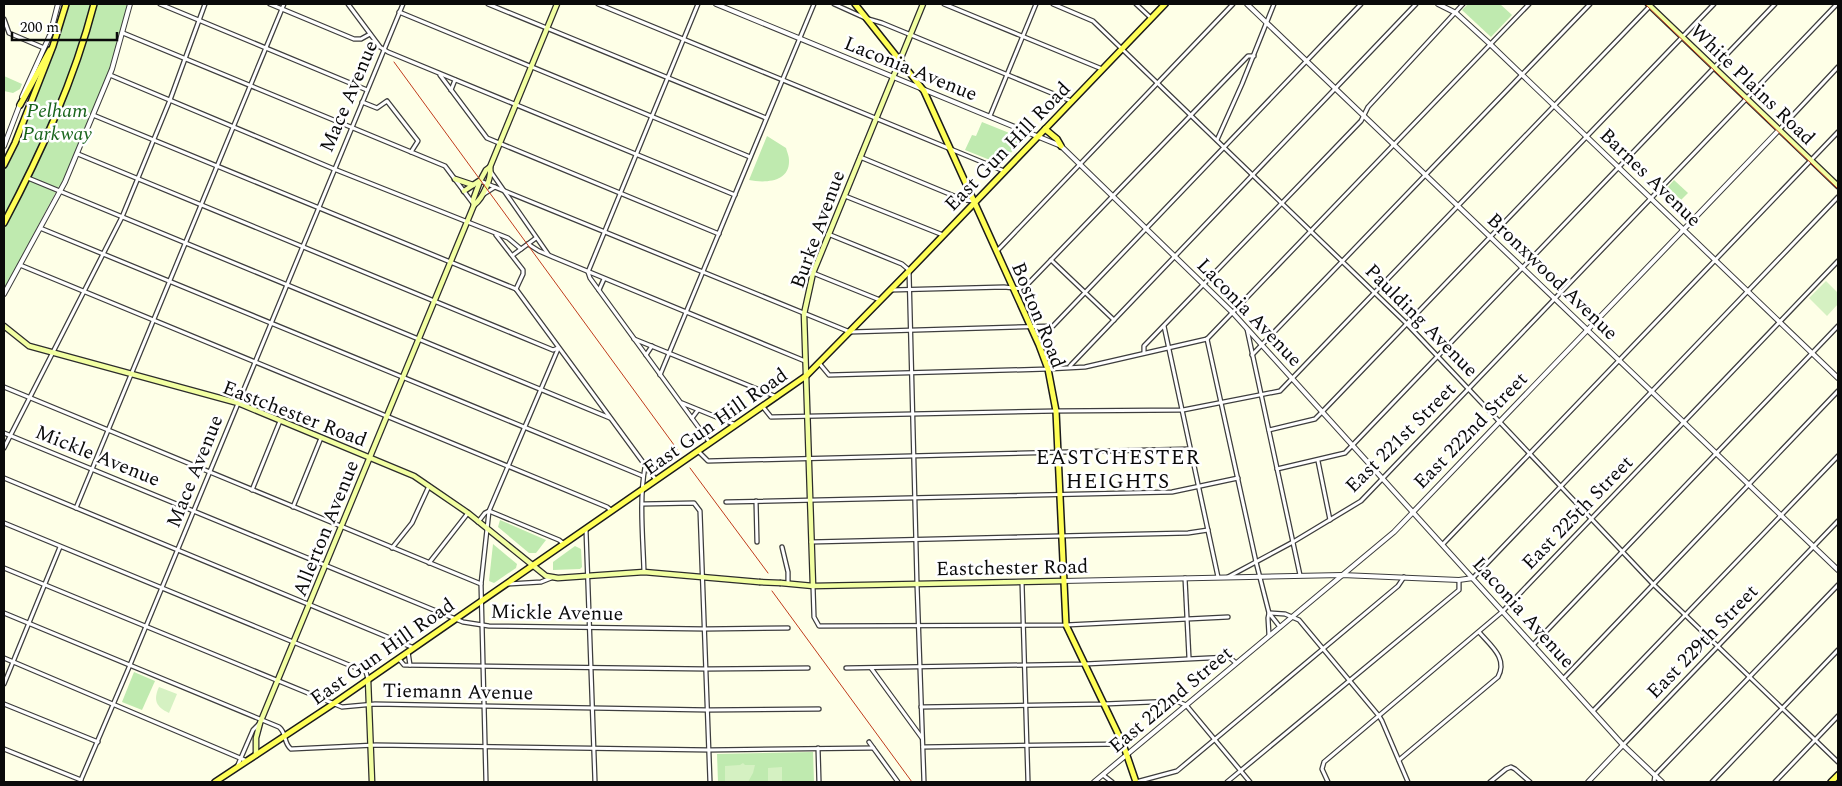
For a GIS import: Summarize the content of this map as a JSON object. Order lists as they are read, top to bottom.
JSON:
{
  "streets": {
    "main road": [
      "White Plains Road",
      "East Gun Hill Road",
      "Burke Avenue",
      "Boston Road",
      "Eastchester Road",
      "Allerton Avenue"
    ],
    "street": [
      "Laconia Avenue",
      "Mace Avenue",
      "Barnes Avenue",
      "Bronxwood Avenue",
      "Paulding Avenue",
      "East 222nd Street",
      "East 221st Street",
      "Mickle Avenue",
      "East 225th Street",
      "East 229th Street",
      "Tiemann Avenue"
    ]
  },
  "crossings": [
    ["Laconia Avenue", "East Gun Hill Road"],
    ["Laconia Avenue", "Burke Avenue"],
    ["Laconia Avenue", "Boston Road"],
    ["Laconia Avenue", "Eastchester Road"],
    ["Laconia Avenue", "East 222nd Street"],
    ["Laconia Avenue", "East 221st Street"],
    ["Laconia Avenue", "East 225th Street"],
    ["Laconia Avenue", "East 229th Street"],
    ["White Plains Road", "East 222nd Street"],
    ["White Plains Road", "East 221st Street"],
    ["Mace Avenue", "Eastchester Road"],
    ["Mace Avenue", "Mickle Avenue"],
    ["Mace Avenue", "Tiemann Avenue"],
    ["East Gun Hill Road", "Burke Avenue"],
    ["East Gun Hill Road", "Boston Road"],
    ["East Gun Hill Road", "Paulding Avenue"],
    ["East Gun Hill Road", "Eastchester Road"],
    ["East Gun Hill Road", "Mickle Avenue"],
    ["East Gun Hill Road", "Allerton Avenue"],
    ["East Gun Hill Road", "Tiemann Avenue"],
    ["Barnes Avenue", "East 222nd Street"],
    ["Barnes Avenue", "East 221st Street"],
    ["Barnes Avenue", "East 225th Street"],
    ["Burke Avenue", "Boston Road"],
    ["Burke Avenue", "Eastchester Road"],
    ["Bronxwood Avenue", "East 222nd Street"],
    ["Bronxwood Avenue", "East 221st Street"],
    ["Bronxwood Avenue", "East 225th Street"],
    ["Bronxwood Avenue", "East 229th Street"],
    ["Boston Road", "Eastchester Road"],
    ["Boston Road", "East 222nd Street"],
    ["Paulding Avenue", "East 222nd Street"],
    ["Paulding Avenue", "East 221st Street"],
    ["Paulding Avenue", "East 225th Street"],
    ["Paulding Avenue", "East 229th Street"],
    ["Eastchester Road", "East 222nd Street"],
    ["Eastchester Road", "East 221st Street"],
    ["Eastchester Road", "Allerton Avenue"],
    ["Mickle Avenue", "Allerton Avenue"],
    ["Allerton Avenue", "Tiemann Avenue"]
  ],
  "districts": ["EASTCHESTER HEIGHTS"],
  "parks": ["Pelham Parkway"],
  "scale_bar": "200 m"
}
